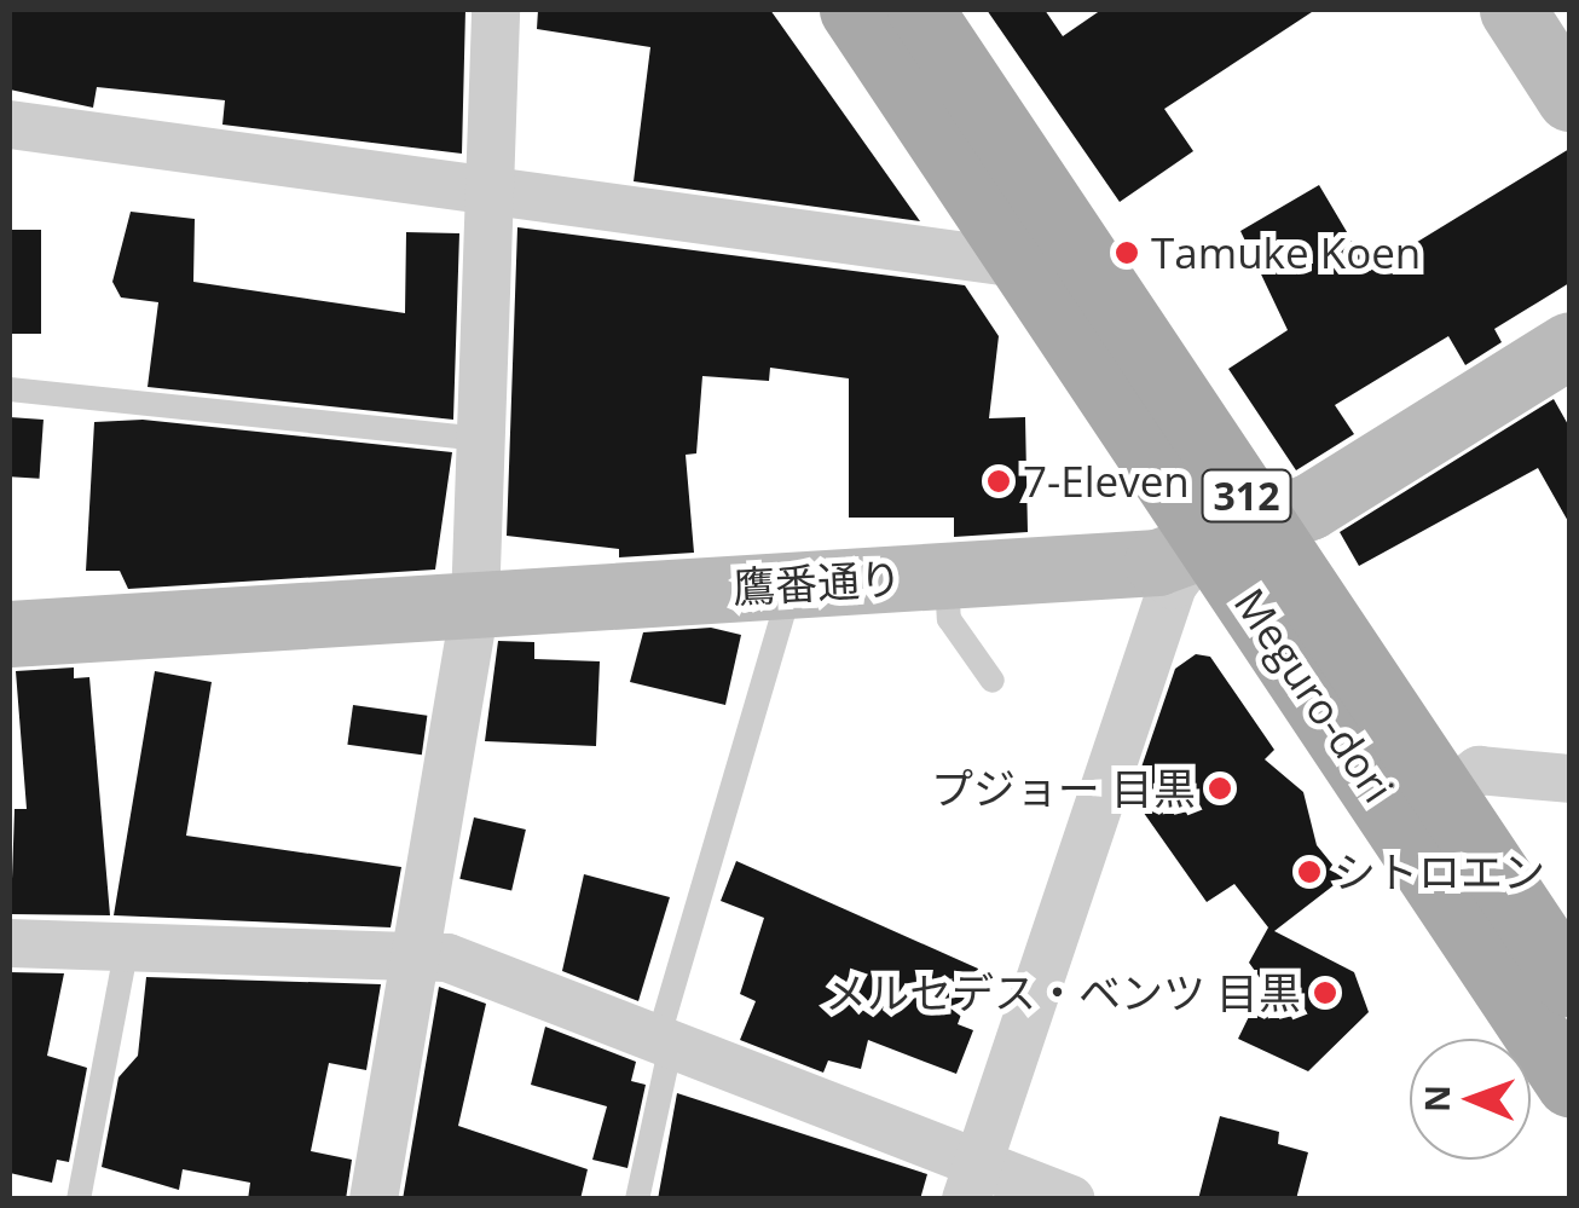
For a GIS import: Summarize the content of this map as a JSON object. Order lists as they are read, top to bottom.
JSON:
{
  "streets": {
    "main road": ["312", "Meguro-dori"],
    "street": ["鷹番通り"]
  },
  "crossings": [
    ["鷹番通り", "Meguro-dori"]
  ],
  "places": [
    "Tamuke Koen",
    "7-Eleven",
    "プジョー 目黒",
    "シトロエン",
    "メルセデス・ベンツ 目黒"
  ],
  "north": "left"
}
